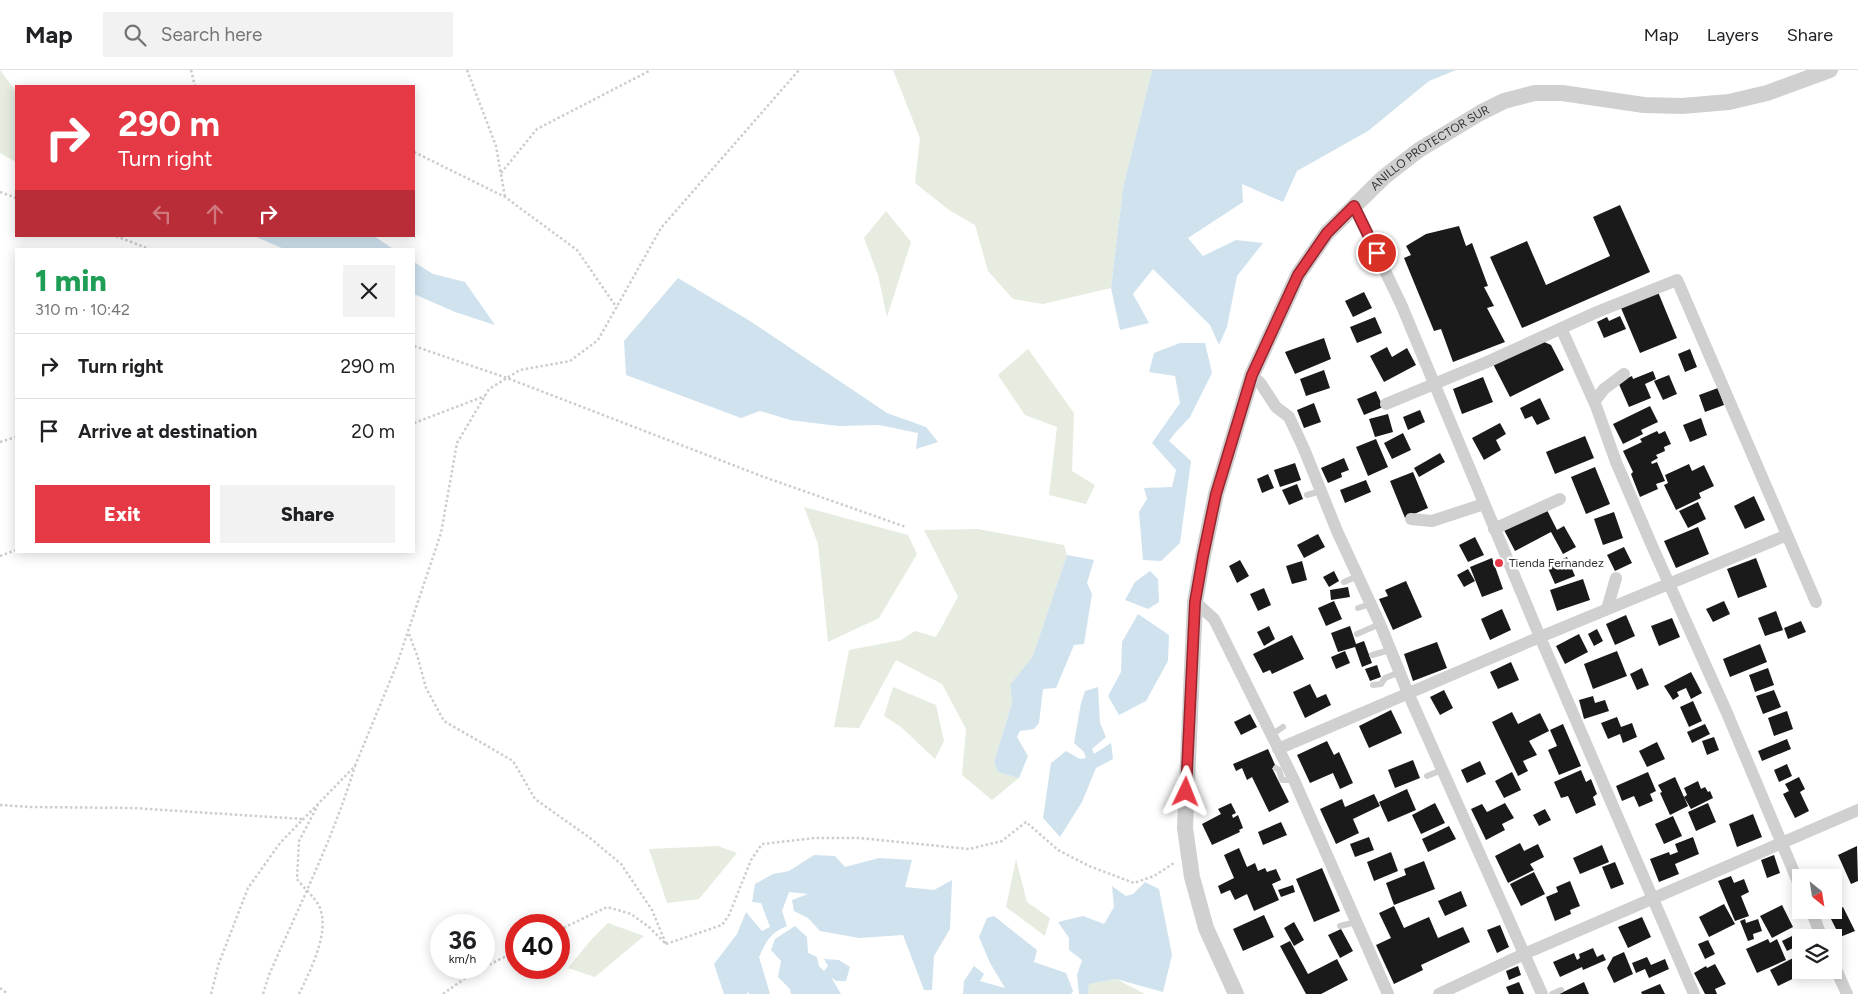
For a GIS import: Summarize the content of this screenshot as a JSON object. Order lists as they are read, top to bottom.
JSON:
{
  "streets": {
    "street": ["ANILLO PROTECTOR SUR"]
  },
  "places": ["Tienda Fernandez"],
  "north": "bottom right",
  "page": {
    "header": "Map",
    "search": "Search here",
    "nav": ["Map", "Layers", "Share"],
    "turn": ["290 m", "Turn right"],
    "heading": ["1 min", "310 m · 10:42"],
    "list": [
      {
        "name": "Turn right",
        "value": "290 m"
      },
      {
        "name": "Arrive at destination",
        "value": "20 m"
      }
    ],
    "buttons": ["Exit", "Share"],
    "speed": "36 km/h",
    "limit": "40"
  }
}
